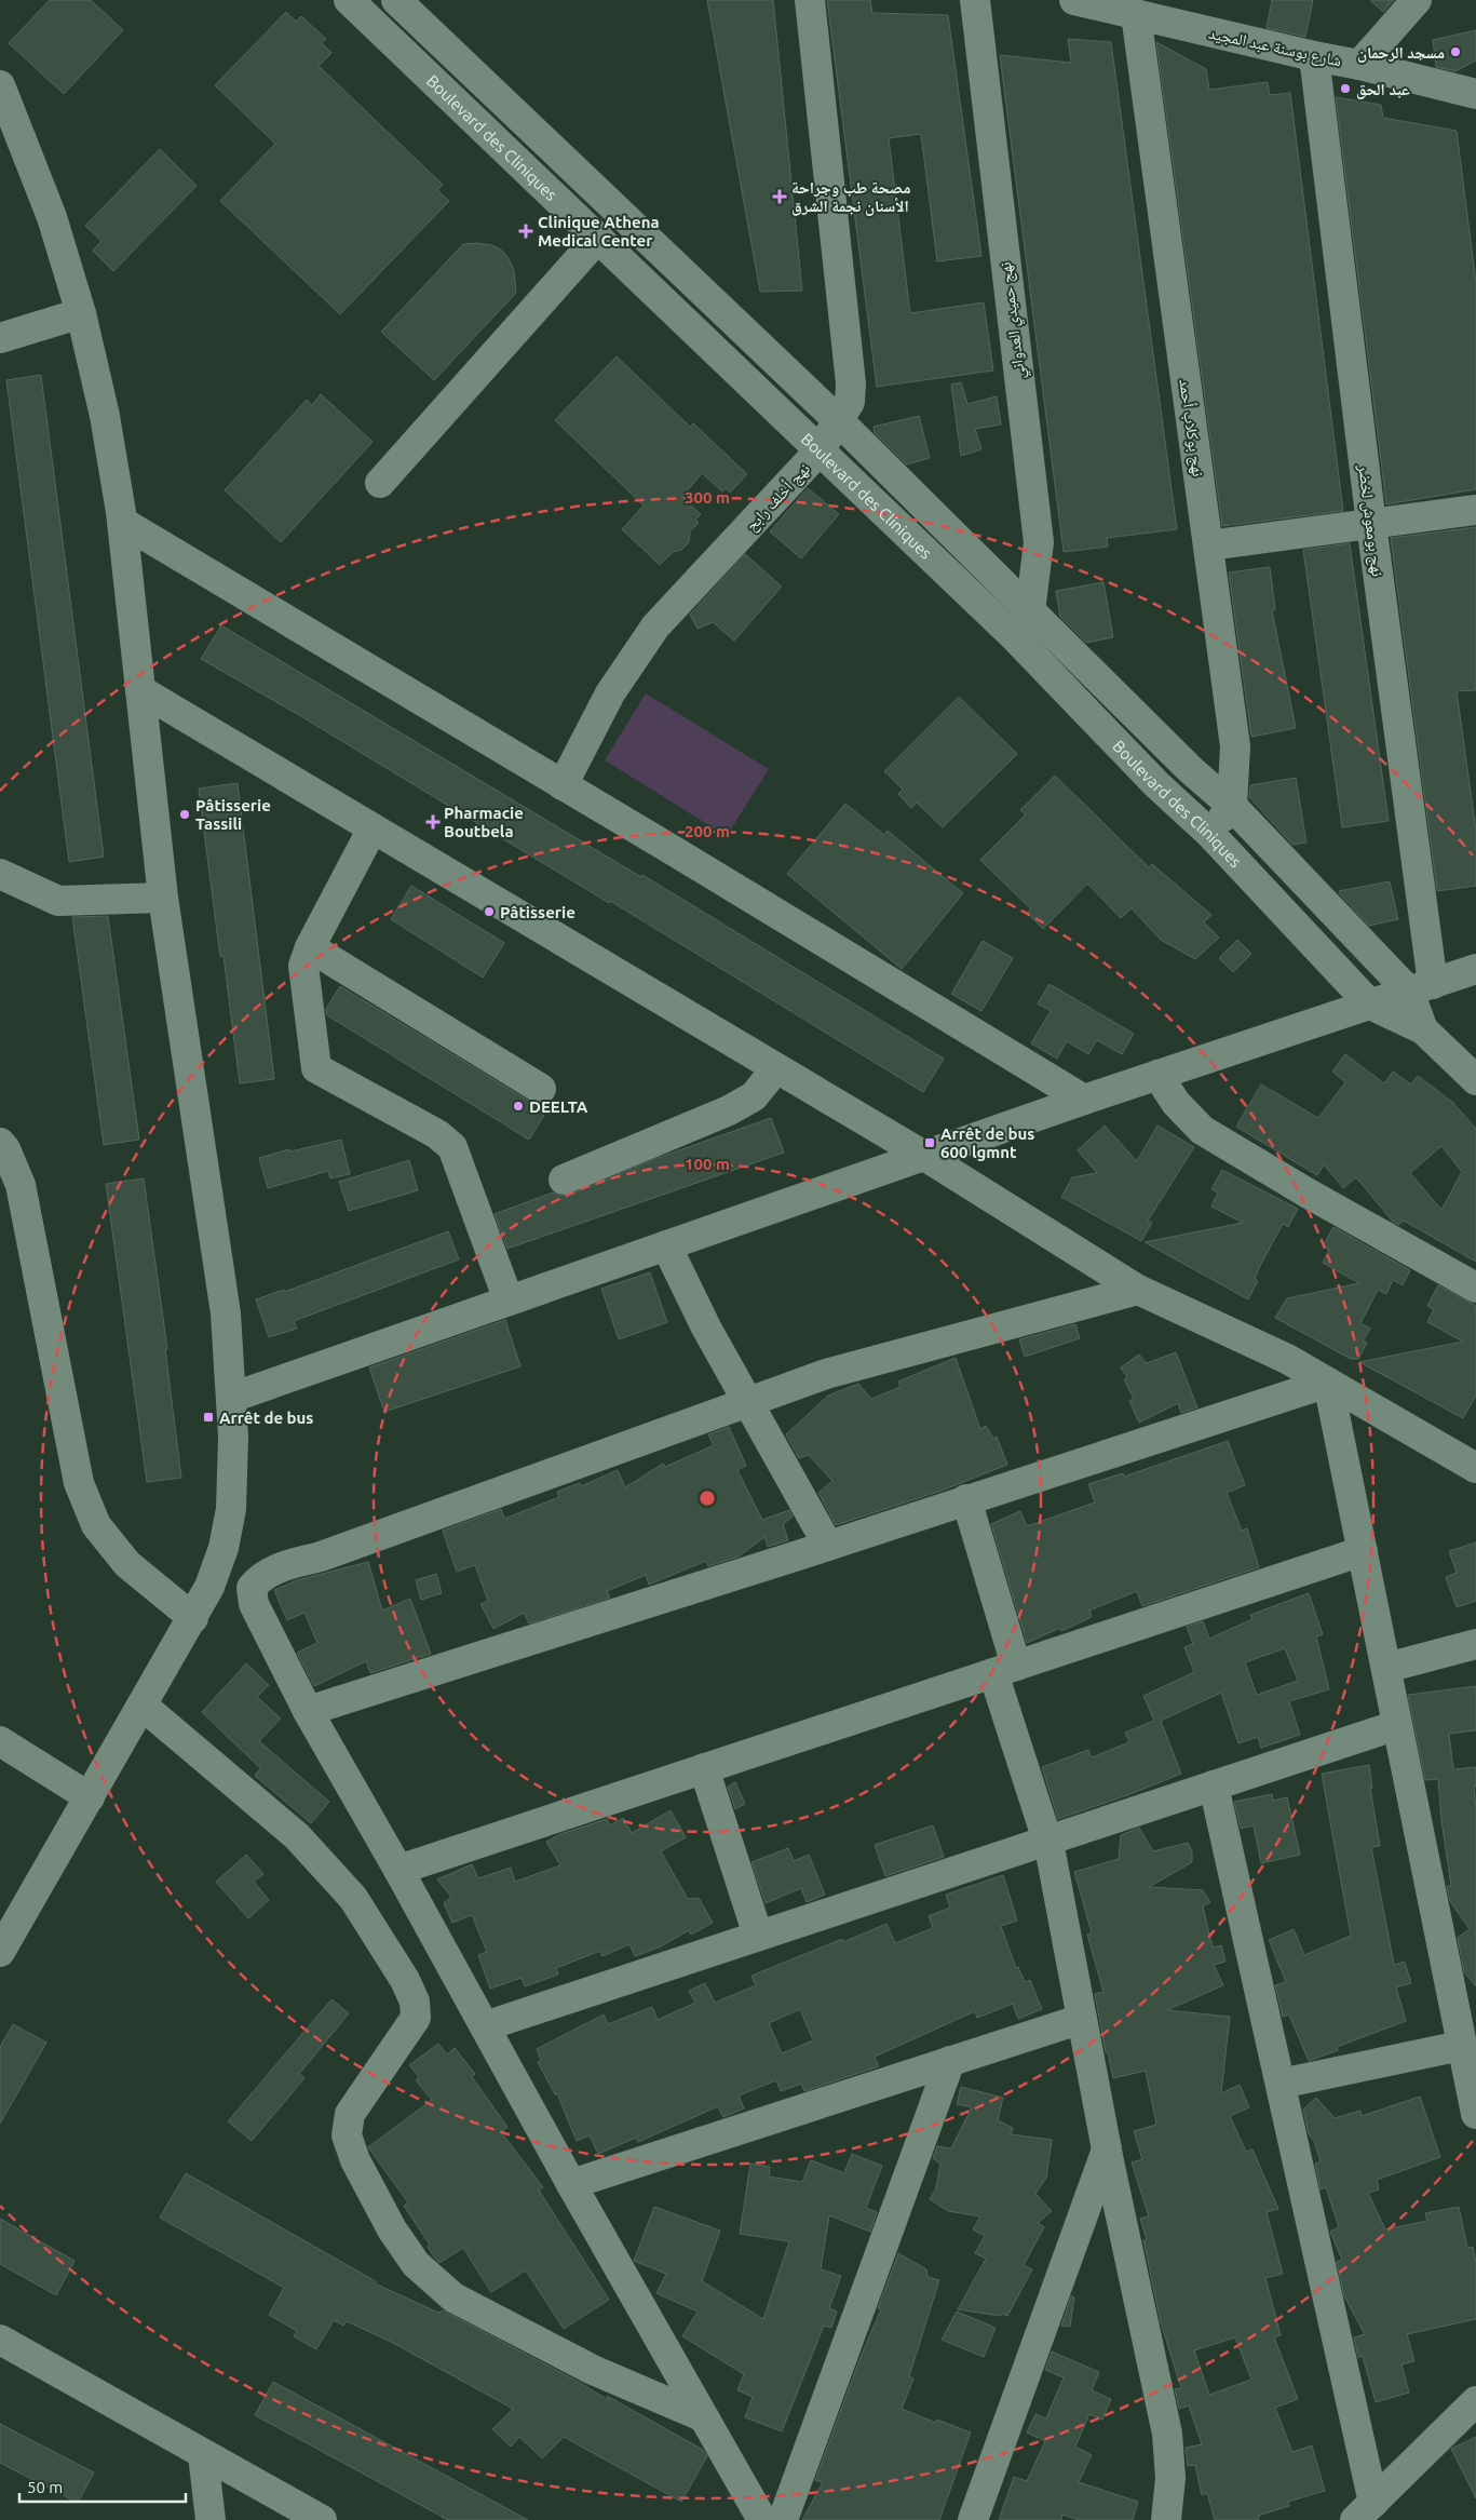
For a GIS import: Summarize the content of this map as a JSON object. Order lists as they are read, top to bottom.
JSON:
{
  "streets": {
    "street": [
      "شارع بوسنة عبد المجيد",
      "Boulevard des Cliniques",
      "نهج حميدي العدواني",
      "نهج بوكلاب أحمد",
      "نهج أخلف رابح",
      "نهج بومعوش لخضر"
    ]
  },
  "crossings": [
    ["شارع بوسنة عبد المجيد", "نهج بوكلاب أحمد"],
    ["شارع بوسنة عبد المجيد", "نهج بومعوش لخضر"],
    ["Boulevard des Cliniques", "نهج حميدي العدواني"],
    ["Boulevard des Cliniques", "نهج بوكلاب أحمد"],
    ["Boulevard des Cliniques", "نهج أخلف رابح"],
    ["Boulevard des Cliniques", "نهج بومعوش لخضر"]
  ],
  "places": {
    "other": [
      "مسجد الرحمان",
      "عبد الحق",
      "Pâtisserie Tassili",
      "Pâtisserie",
      "DEELTA"
    ],
    "health": ["مصحة طب وجراحة الأسنان نجمة الشرق", "Clinique Athena Medical Center", "Pharmacie Boutbela"],
    "transit": ["Arrêt de bus 600 lgmnt", "Arrêt de bus"]
  },
  "scale_bar": "50 m",
  "rings": ["300 m", "200 m", "100 m"]
}
